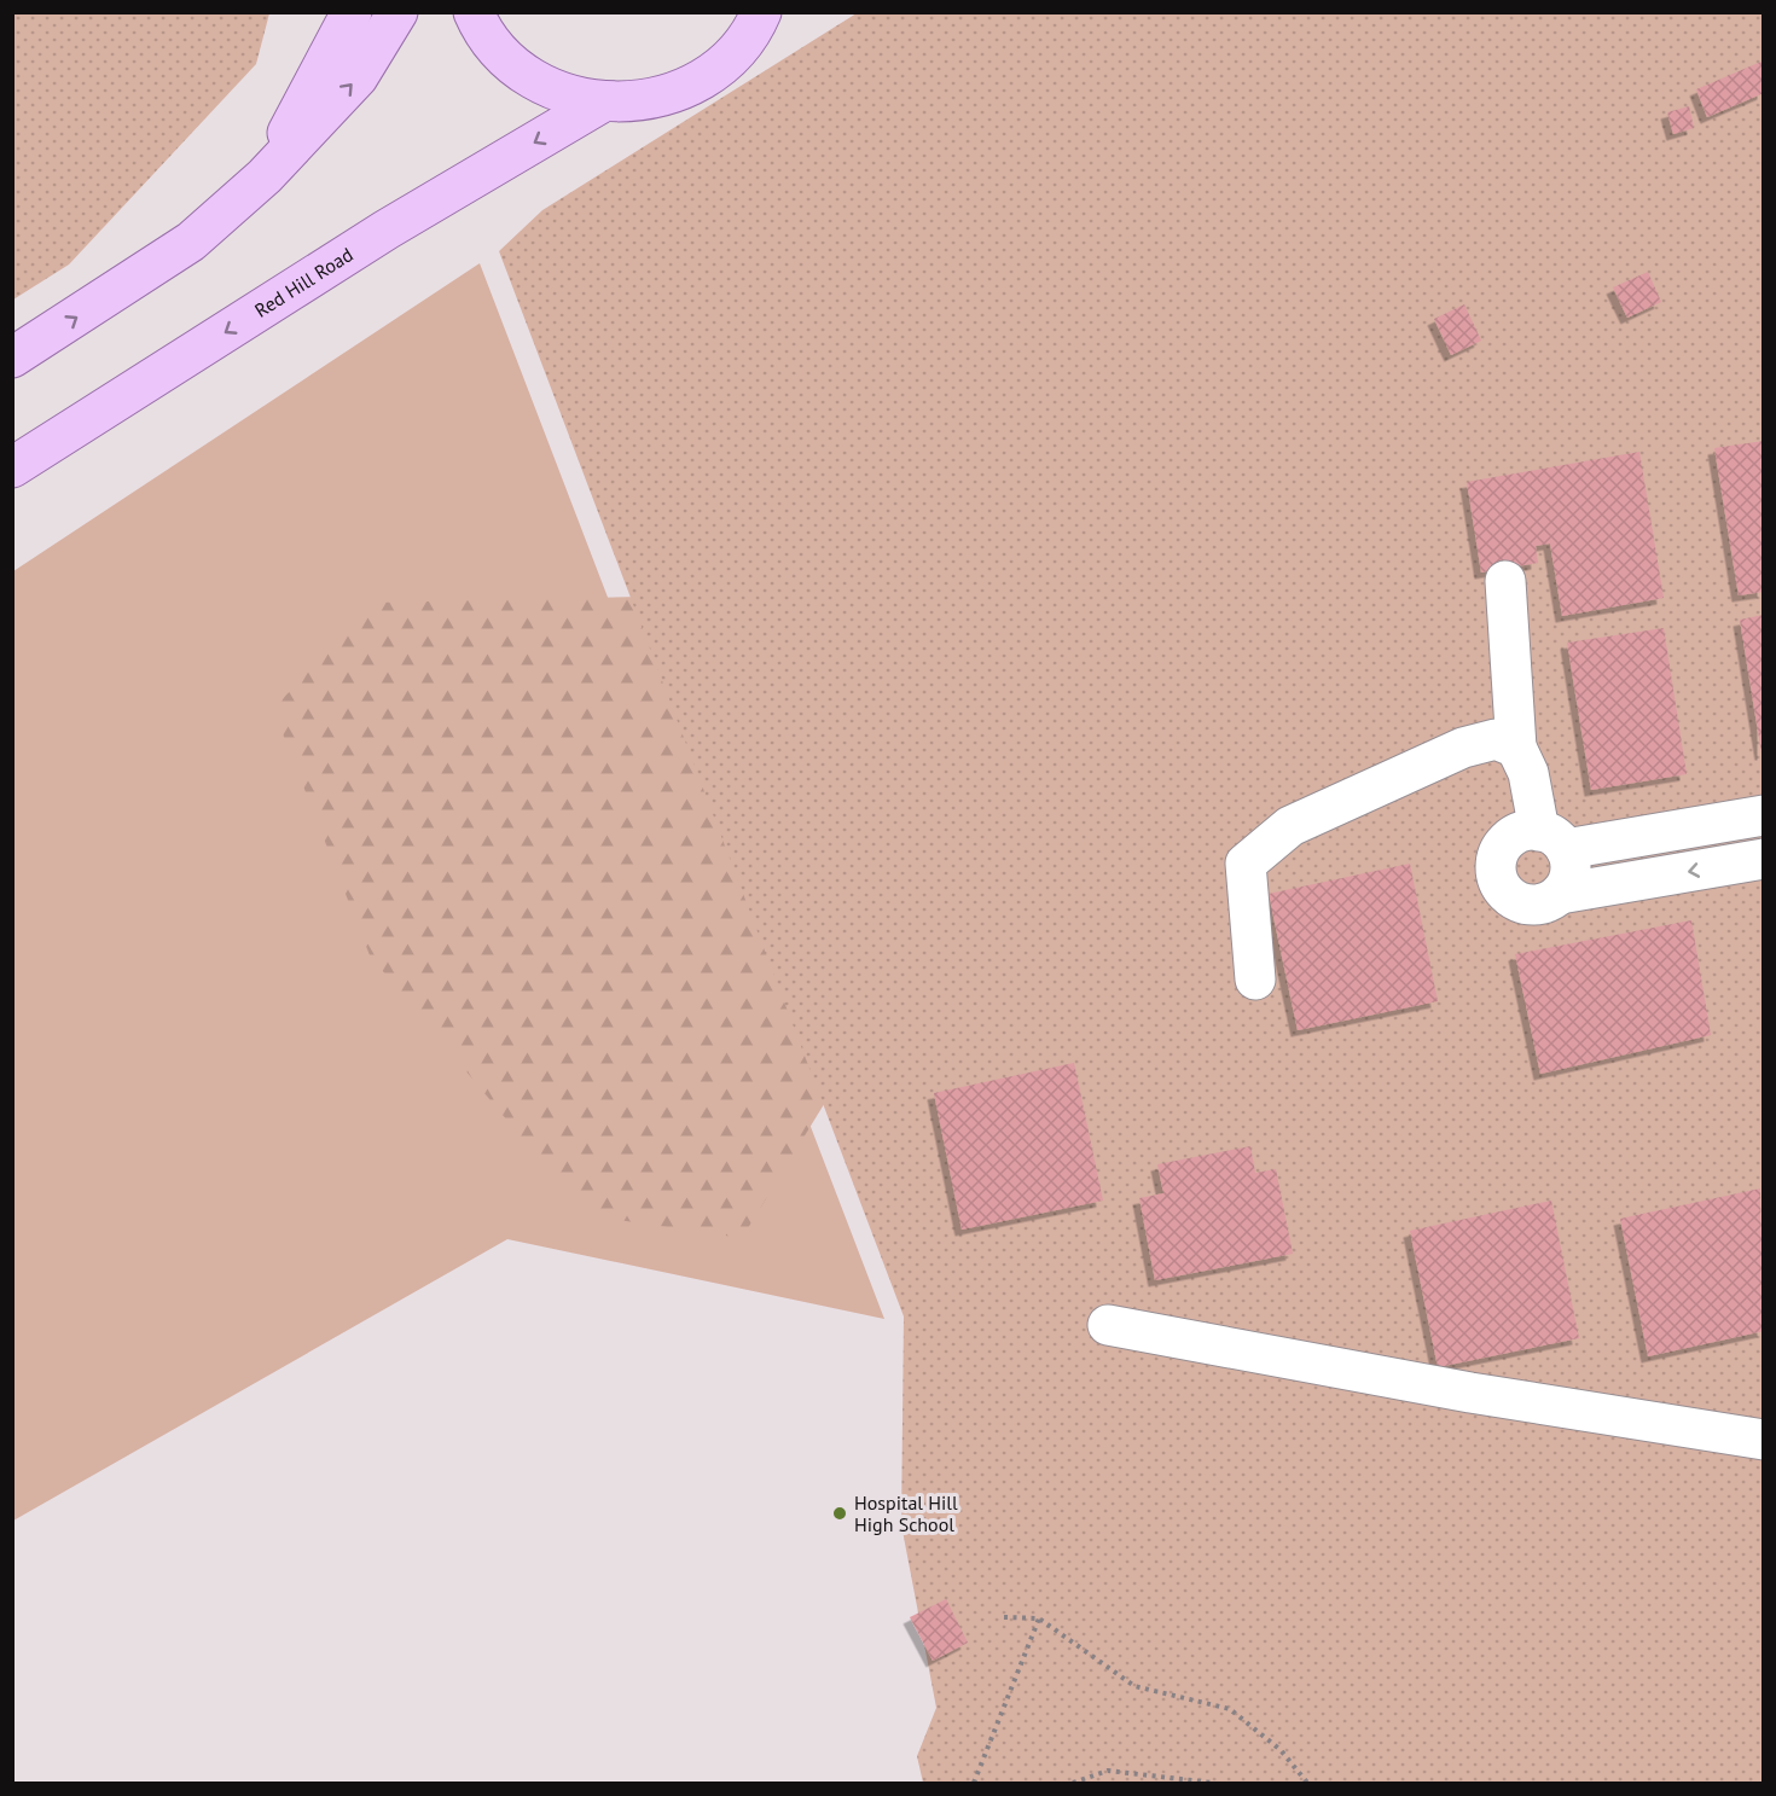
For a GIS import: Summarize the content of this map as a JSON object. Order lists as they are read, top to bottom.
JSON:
{
  "streets": {
    "main road": ["Red Hill Road"]
  },
  "places": ["Hospital Hill High School"]
}
